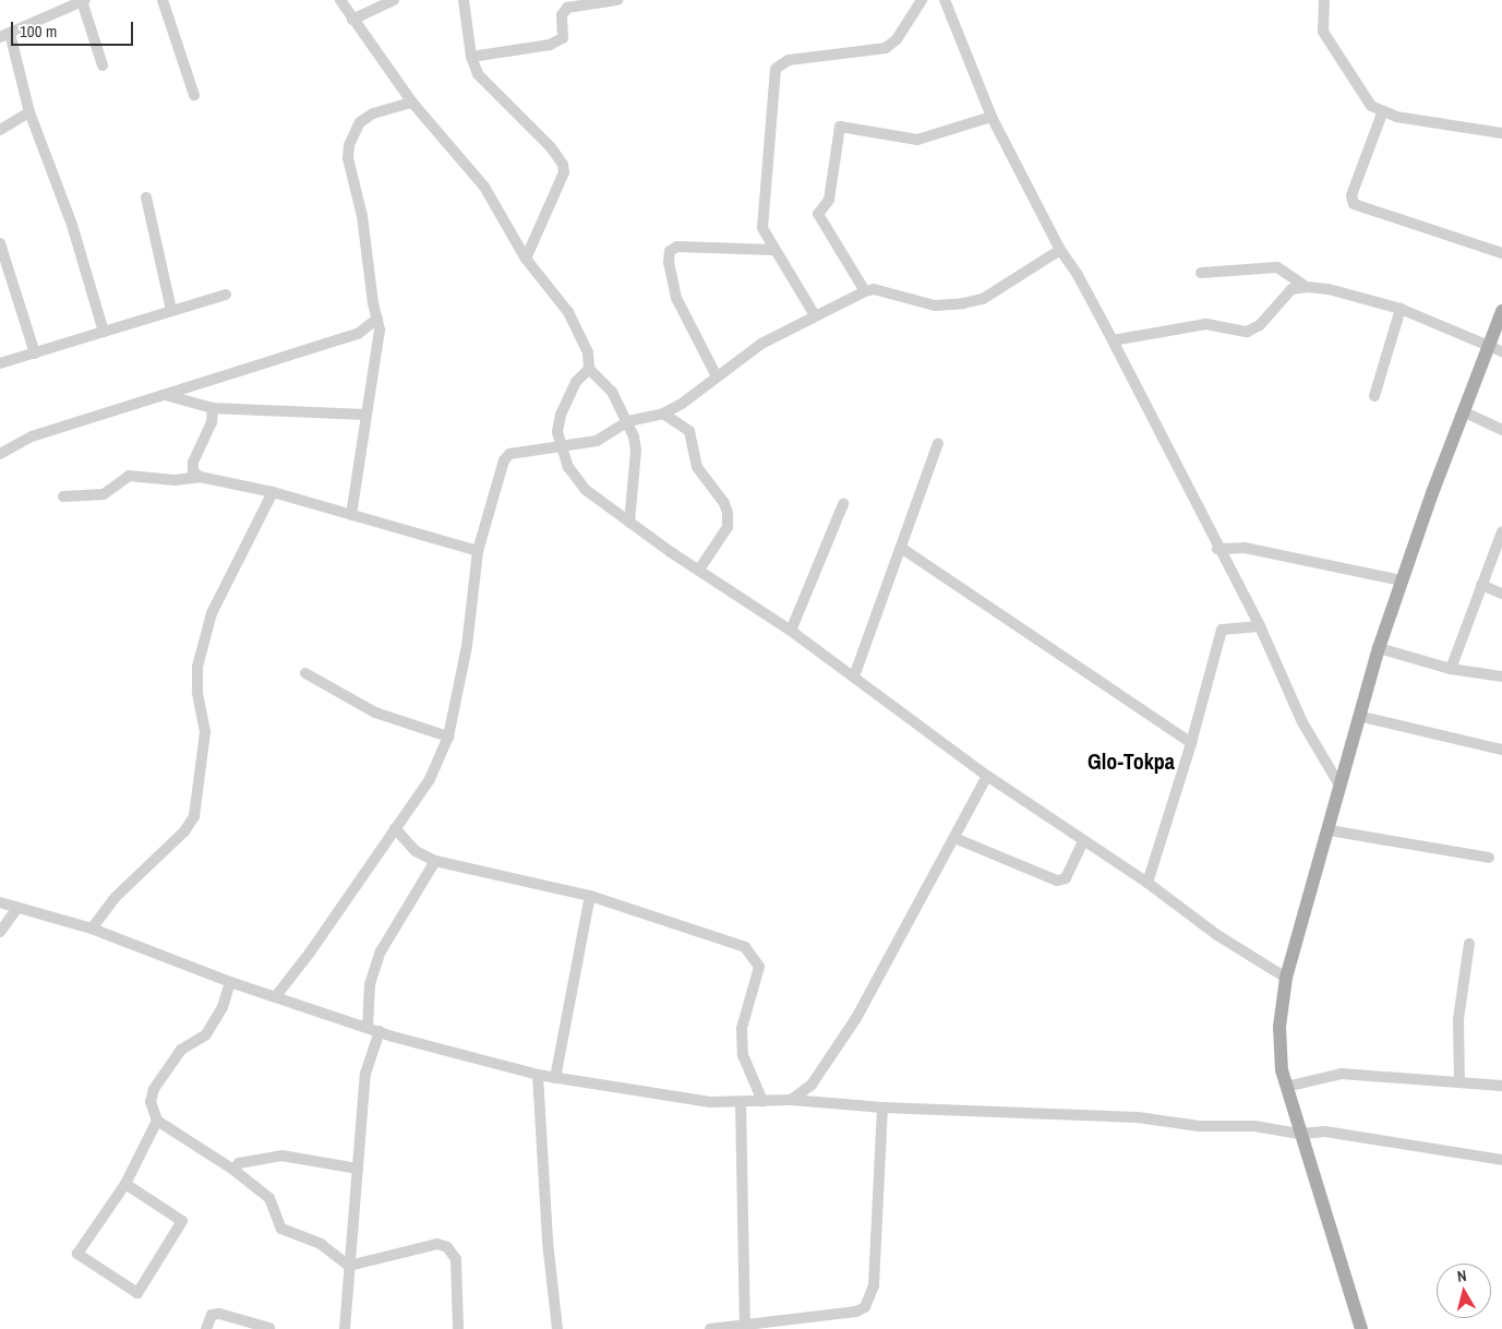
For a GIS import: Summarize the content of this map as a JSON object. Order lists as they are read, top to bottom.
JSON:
{
  "districts": ["Glo-Tokpa"],
  "scale_bar": "100 m",
  "north": "top"
}
